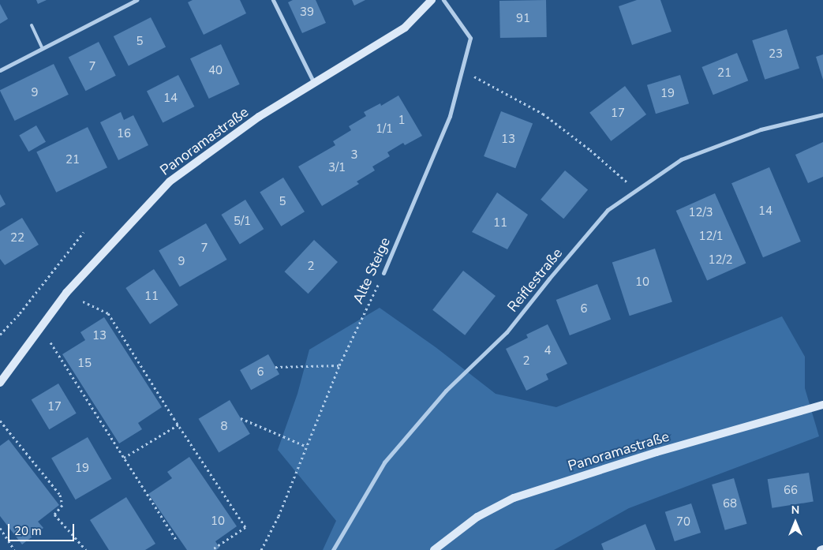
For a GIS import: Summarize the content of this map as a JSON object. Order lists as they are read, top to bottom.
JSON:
{
  "streets": {
    "main road": ["Panoramastraße"],
    "street": ["Alte Steige", "Reiflestraße"]
  },
  "house_numbers": [
    "39",
    "91",
    "5",
    "23",
    "7",
    "40",
    "21",
    "9",
    "19",
    "14",
    "17",
    "1",
    "1/1",
    "16",
    "13",
    "3",
    "21",
    "3/1",
    "5",
    "14",
    "12/3",
    "5/1",
    "11",
    "12/1",
    "22",
    "7",
    "12/2",
    "9",
    "2",
    "10",
    "11",
    "6",
    "13",
    "4",
    "2",
    "15",
    "6",
    "17",
    "8",
    "19",
    "66",
    "68",
    "10",
    "70"
  ],
  "scale_bar": "20 m",
  "north": "top"
}
